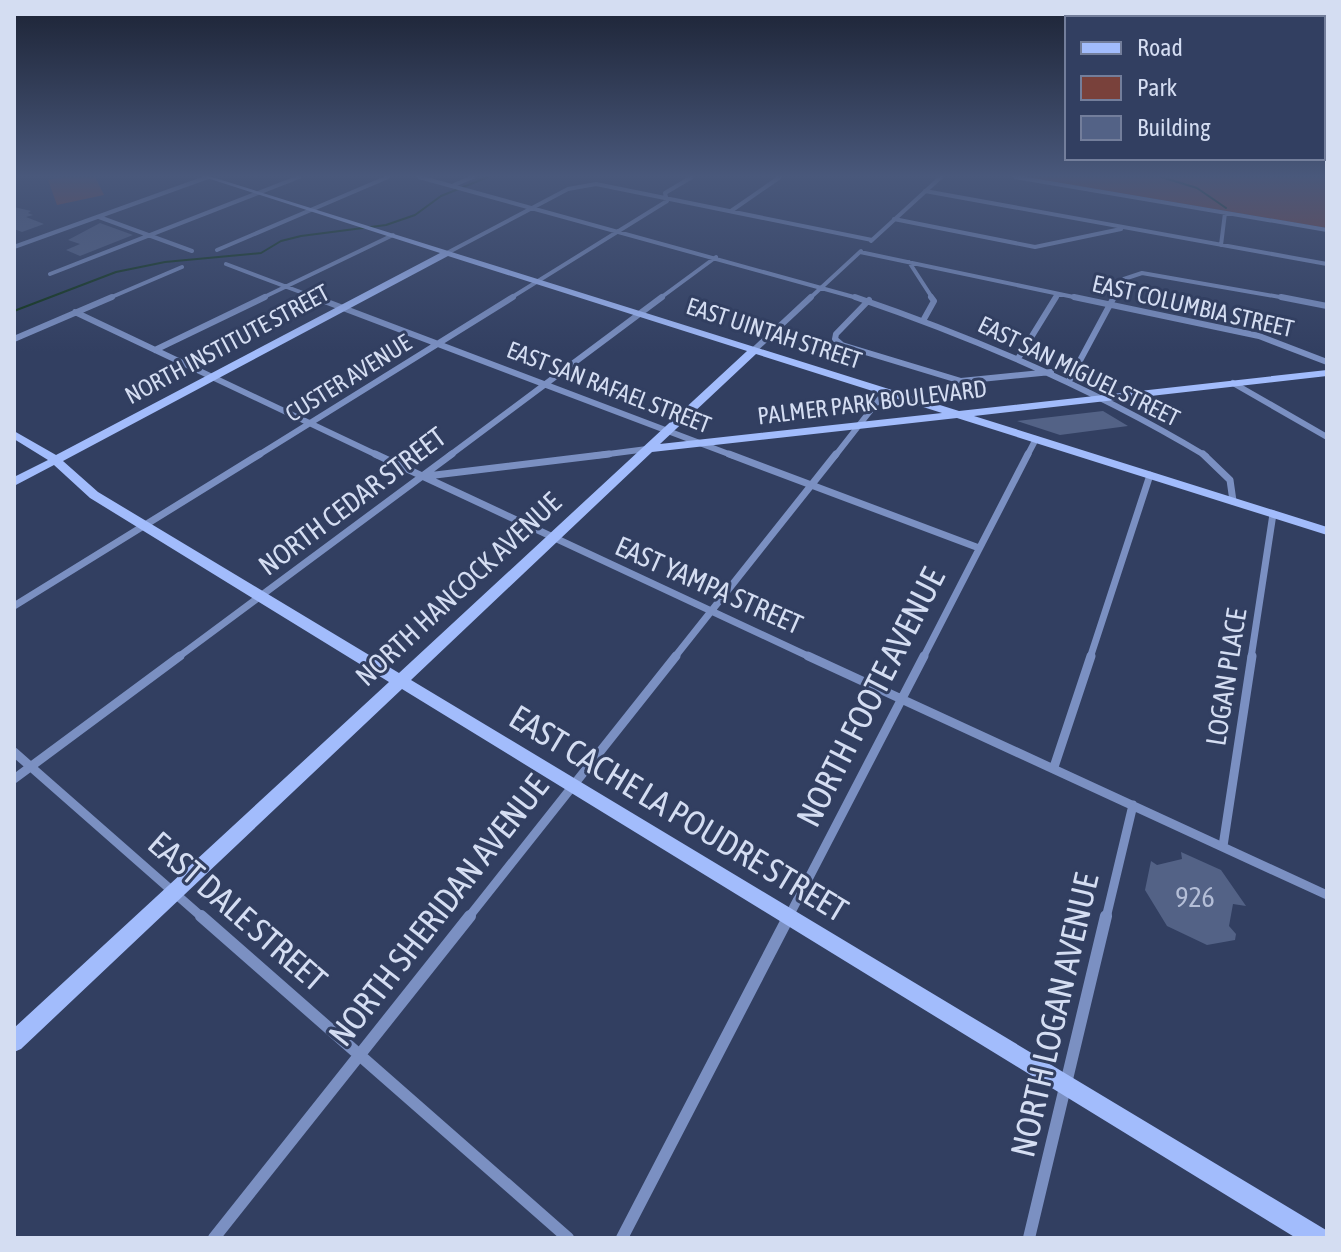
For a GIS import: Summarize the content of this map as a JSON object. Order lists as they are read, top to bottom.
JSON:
{
  "streets": {
    "main road": [
      "EAST UINTAH STREET",
      "NORTH INSTITUTE STREET",
      "PALMER PARK BOULEVARD",
      "NORTH HANCOCK AVENUE",
      "EAST CACHE LA POUDRE STREET"
    ],
    "street": [
      "EAST COLUMBIA STREET",
      "EAST SAN MIGUEL STREET",
      "CUSTER AVENUE",
      "EAST SAN RAFAEL STREET",
      "NORTH CEDAR STREET",
      "EAST YAMPA STREET",
      "LOGAN PLACE",
      "NORTH FOOTE AVENUE",
      "NORTH SHERIDAN AVENUE",
      "EAST DALE STREET",
      "NORTH LOGAN AVENUE"
    ]
  },
  "crossings": [
    ["EAST COLUMBIA STREET", "NORTH HANCOCK AVENUE"],
    ["EAST UINTAH STREET", "NORTH INSTITUTE STREET"],
    ["EAST UINTAH STREET", "EAST SAN MIGUEL STREET"],
    ["EAST UINTAH STREET", "CUSTER AVENUE"],
    ["EAST UINTAH STREET", "PALMER PARK BOULEVARD"],
    ["EAST UINTAH STREET", "NORTH CEDAR STREET"],
    ["EAST UINTAH STREET", "NORTH HANCOCK AVENUE"],
    ["EAST UINTAH STREET", "LOGAN PLACE"],
    ["EAST UINTAH STREET", "NORTH FOOTE AVENUE"],
    ["EAST UINTAH STREET", "NORTH SHERIDAN AVENUE"],
    ["NORTH INSTITUTE STREET", "EAST SAN RAFAEL STREET"],
    ["NORTH INSTITUTE STREET", "EAST YAMPA STREET"],
    ["NORTH INSTITUTE STREET", "NORTH HANCOCK AVENUE"],
    ["NORTH INSTITUTE STREET", "EAST CACHE LA POUDRE STREET"],
    ["EAST SAN MIGUEL STREET", "PALMER PARK BOULEVARD"],
    ["EAST SAN MIGUEL STREET", "NORTH CEDAR STREET"],
    ["EAST SAN MIGUEL STREET", "NORTH HANCOCK AVENUE"],
    ["CUSTER AVENUE", "EAST SAN RAFAEL STREET"],
    ["CUSTER AVENUE", "EAST YAMPA STREET"],
    ["CUSTER AVENUE", "EAST CACHE LA POUDRE STREET"],
    ["EAST SAN RAFAEL STREET", "PALMER PARK BOULEVARD"],
    ["EAST SAN RAFAEL STREET", "NORTH CEDAR STREET"],
    ["EAST SAN RAFAEL STREET", "NORTH HANCOCK AVENUE"],
    ["EAST SAN RAFAEL STREET", "NORTH FOOTE AVENUE"],
    ["EAST SAN RAFAEL STREET", "NORTH SHERIDAN AVENUE"],
    ["PALMER PARK BOULEVARD", "NORTH CEDAR STREET"],
    ["PALMER PARK BOULEVARD", "EAST YAMPA STREET"],
    ["PALMER PARK BOULEVARD", "NORTH HANCOCK AVENUE"],
    ["PALMER PARK BOULEVARD", "NORTH SHERIDAN AVENUE"],
    ["NORTH CEDAR STREET", "EAST YAMPA STREET"],
    ["NORTH CEDAR STREET", "EAST CACHE LA POUDRE STREET"],
    ["NORTH CEDAR STREET", "EAST DALE STREET"],
    ["EAST YAMPA STREET", "NORTH HANCOCK AVENUE"],
    ["EAST YAMPA STREET", "LOGAN PLACE"],
    ["EAST YAMPA STREET", "NORTH FOOTE AVENUE"],
    ["EAST YAMPA STREET", "NORTH SHERIDAN AVENUE"],
    ["EAST YAMPA STREET", "NORTH LOGAN AVENUE"],
    ["NORTH HANCOCK AVENUE", "EAST CACHE LA POUDRE STREET"],
    ["NORTH HANCOCK AVENUE", "EAST DALE STREET"],
    ["NORTH FOOTE AVENUE", "EAST CACHE LA POUDRE STREET"],
    ["EAST CACHE LA POUDRE STREET", "NORTH SHERIDAN AVENUE"],
    ["EAST CACHE LA POUDRE STREET", "NORTH LOGAN AVENUE"],
    ["NORTH SHERIDAN AVENUE", "EAST DALE STREET"]
  ],
  "house_numbers": ["926"],
  "legend": ["Road", "Park", "Building"]
}
